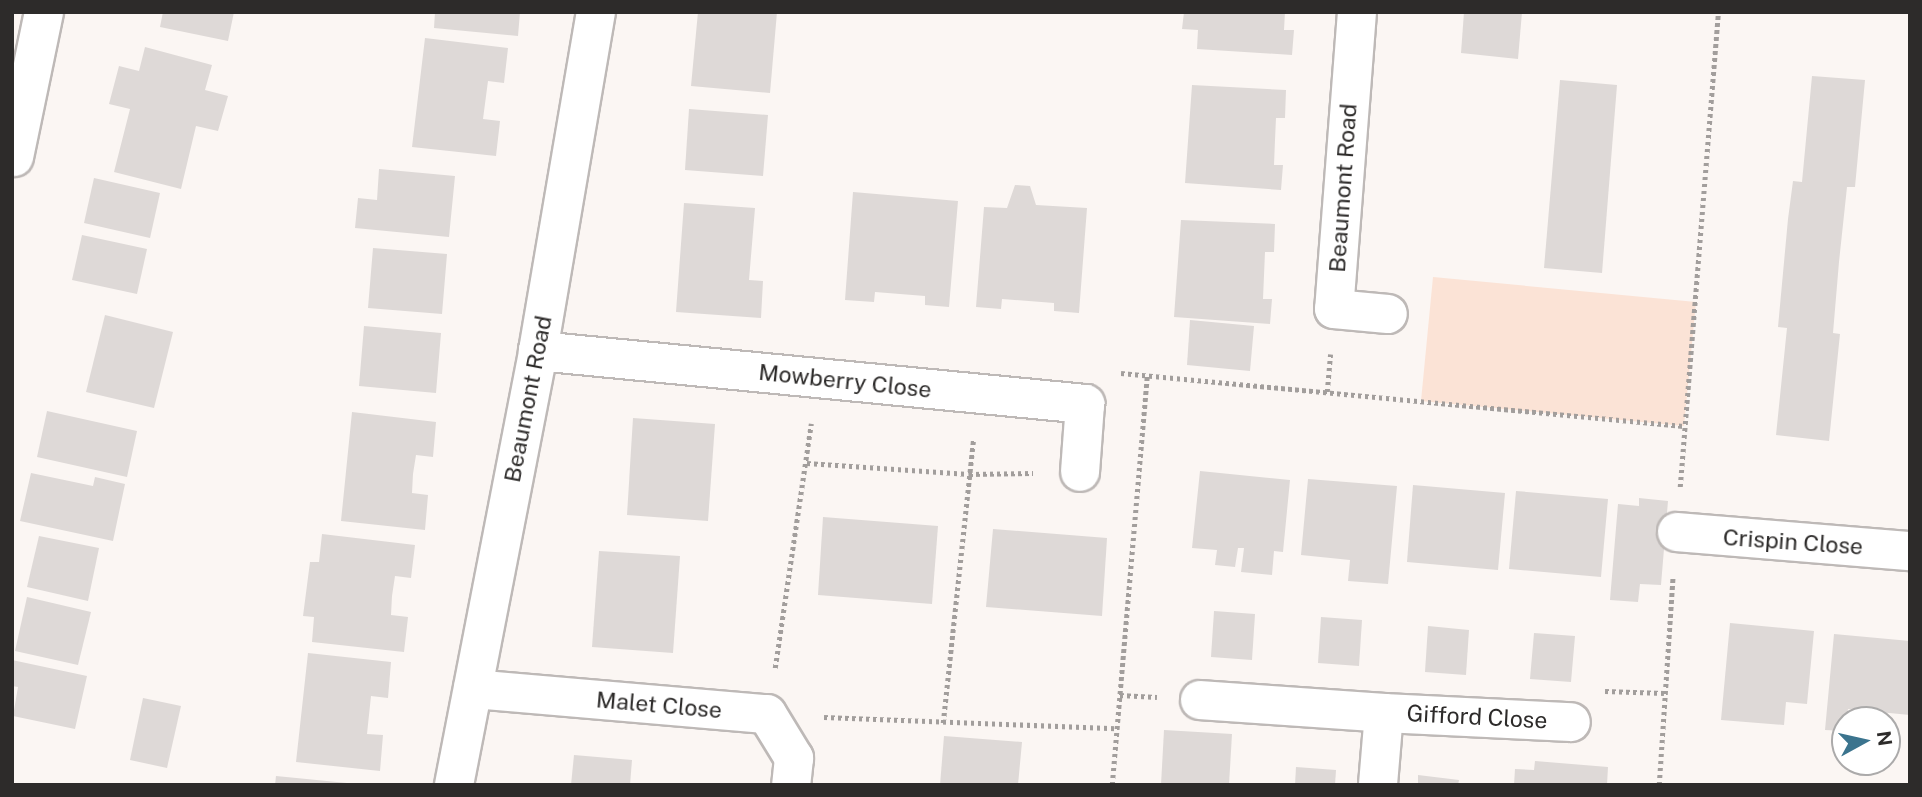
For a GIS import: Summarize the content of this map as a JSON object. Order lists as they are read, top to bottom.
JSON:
{
  "streets": {
    "street": [
      "Beaumont Road",
      "Mowberry Close",
      "Crispin Close",
      "Malet Close",
      "Gifford Close"
    ]
  },
  "crossings": [
    ["Beaumont Road", "Mowberry Close"],
    ["Beaumont Road", "Malet Close"]
  ],
  "north": "right"
}
